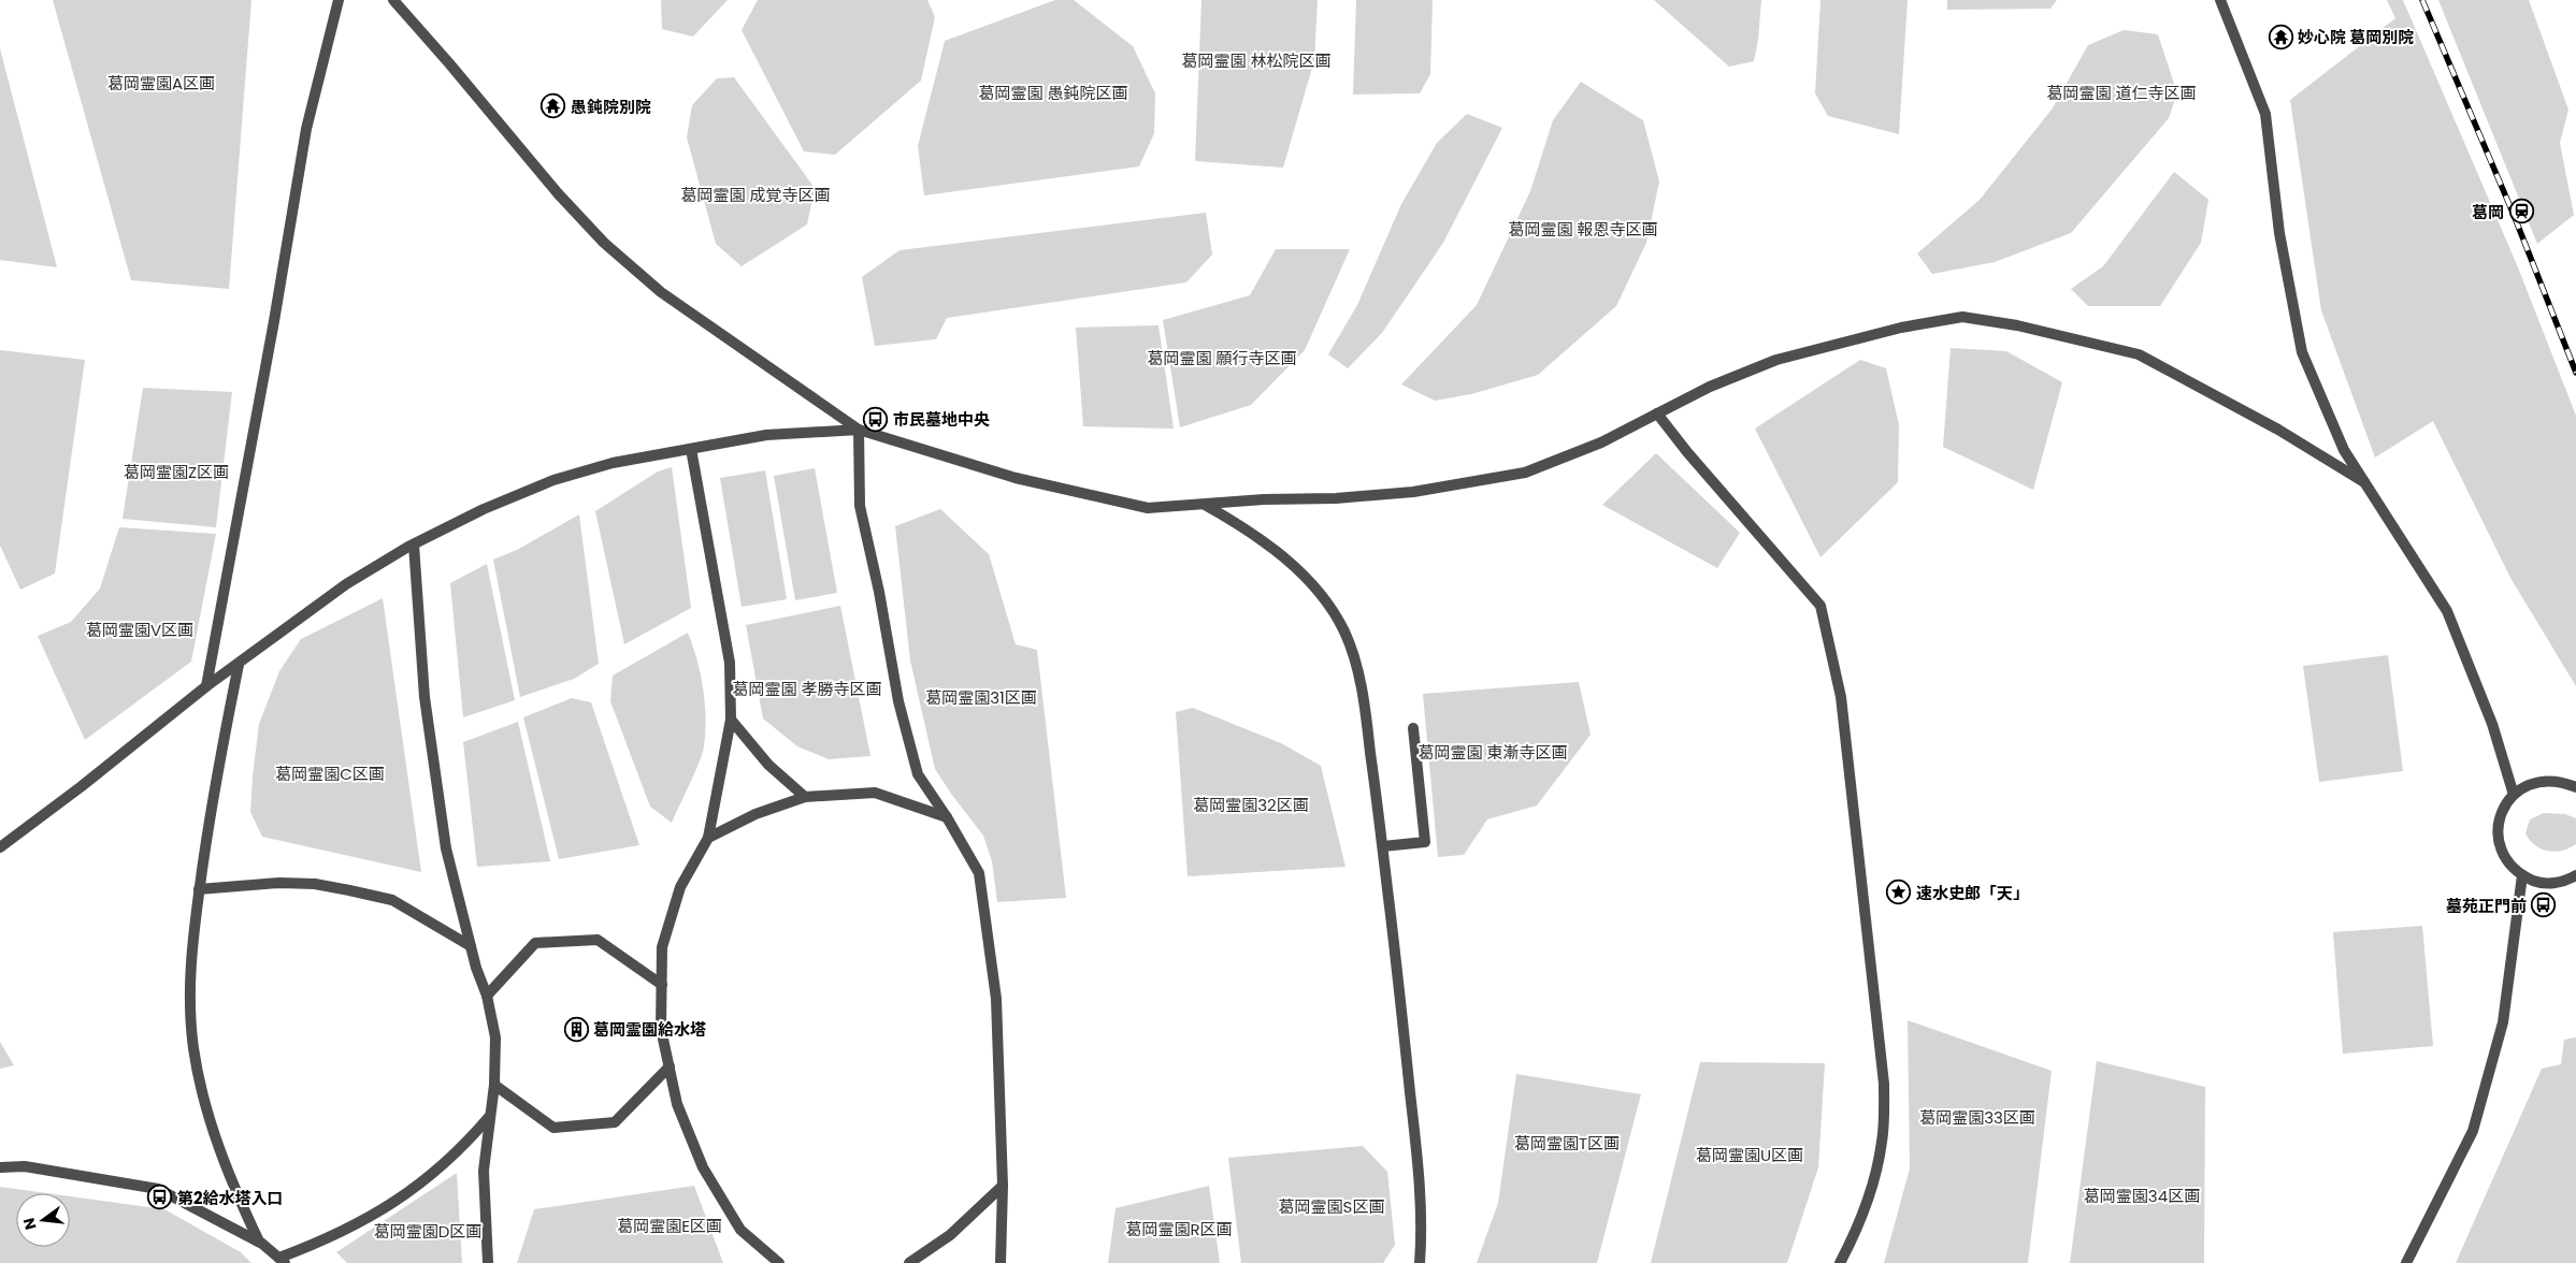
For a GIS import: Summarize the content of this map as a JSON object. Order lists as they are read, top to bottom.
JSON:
{
  "parks": [
    "葛岡霊園 林松院区画",
    "葛岡霊園A区画",
    "葛岡霊園 愚鈍院区画",
    "葛岡霊園 道仁寺区画",
    "葛岡霊園 成覚寺区画",
    "葛岡霊園 報恩寺区画",
    "葛岡霊園 願行寺区画",
    "葛岡霊園Z区画",
    "葛岡霊園V区画",
    "葛岡霊園 孝勝寺区画",
    "葛岡霊園31区画",
    "葛岡霊園 東漸寺区画",
    "葛岡霊園C区画",
    "葛岡霊園32区画",
    "葛岡霊園33区画",
    "葛岡霊園T区画",
    "葛岡霊園U区画",
    "葛岡霊園34区画",
    "葛岡霊園S区画",
    "葛岡霊園E区画",
    "葛岡霊園R区画",
    "葛岡霊園D区画"
  ],
  "places": {
    "temple": ["妙心院 葛岡別院", "愚鈍院別院"],
    "station": ["葛岡"],
    "bus stop": ["市民墓地中央", "墓苑正門前", "第2給水塔入口"],
    "place": ["速水史郎「天」"],
    "building": ["葛岡霊園給水塔"]
  },
  "north": "left"
}
